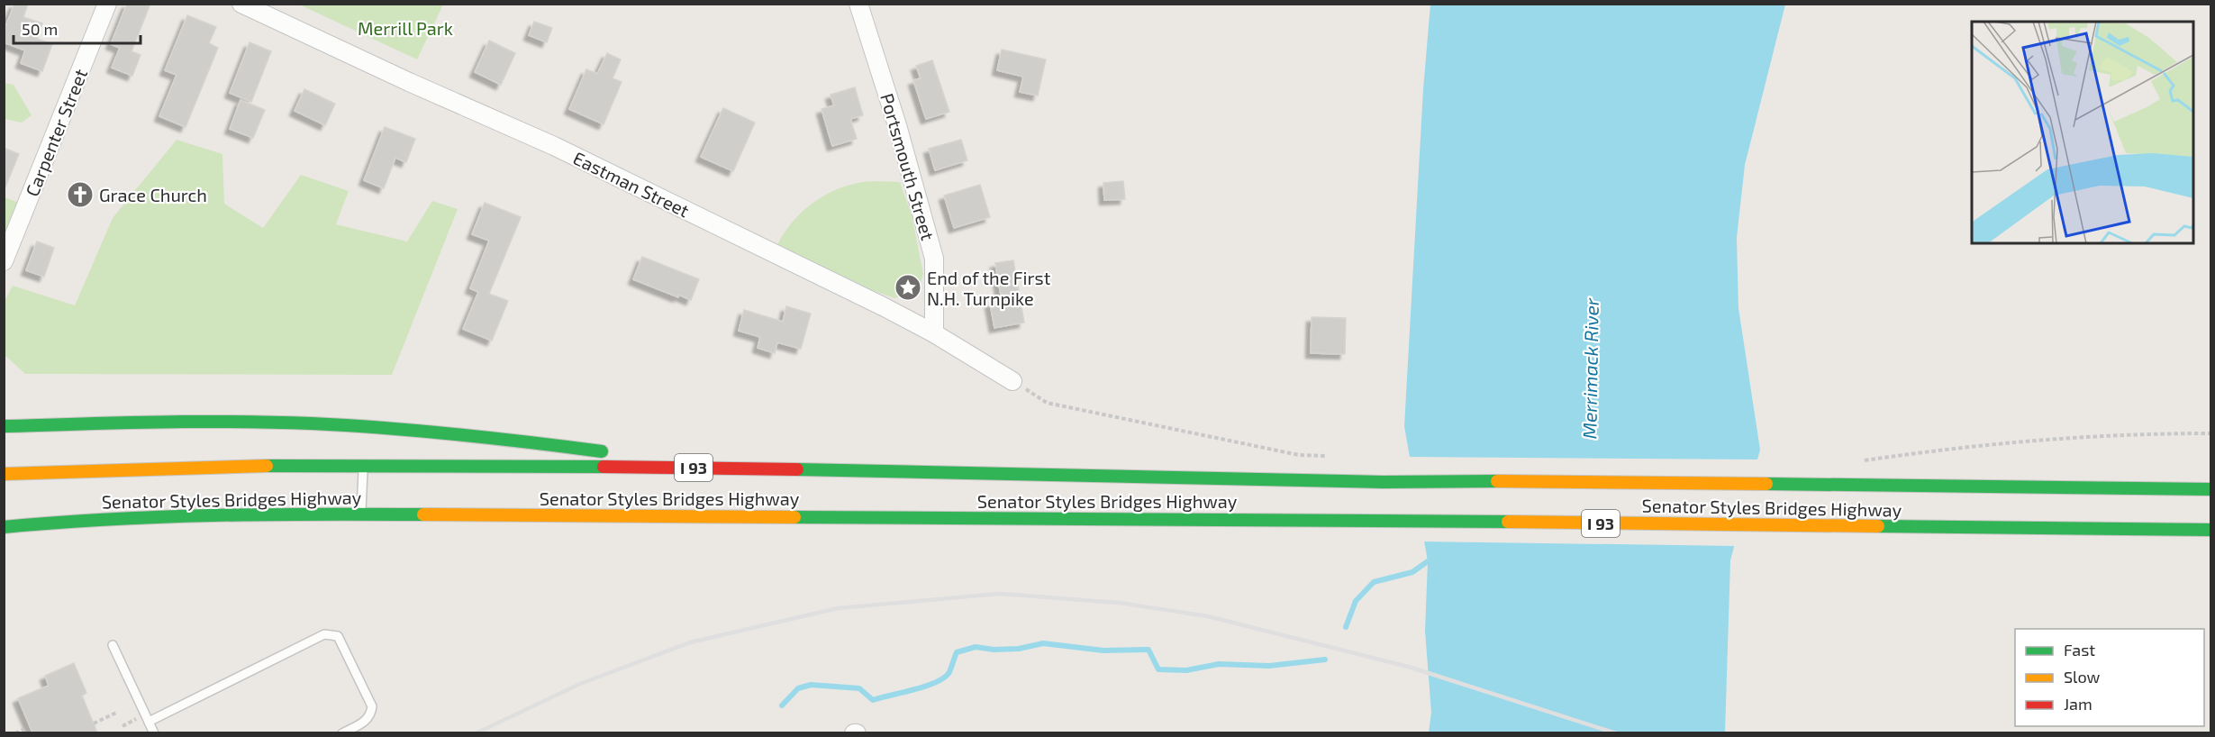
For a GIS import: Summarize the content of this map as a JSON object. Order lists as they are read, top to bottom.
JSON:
{
  "streets": {
    "highway": ["I 93", "Senator Styles Bridges Highway"],
    "street": ["Carpenter Street", "Portsmouth Street", "Eastman Street"]
  },
  "crossings": [
    ["Portsmouth Street", "Eastman Street"]
  ],
  "water": ["Merrimack River"],
  "parks": ["Merrill Park"],
  "places": {
    "church": ["Grace Church"],
    "place": ["End of the First N.H. Turnpike"]
  },
  "legend": ["Fast", "Slow", "Jam"],
  "scale_bar": "50 m"
}
